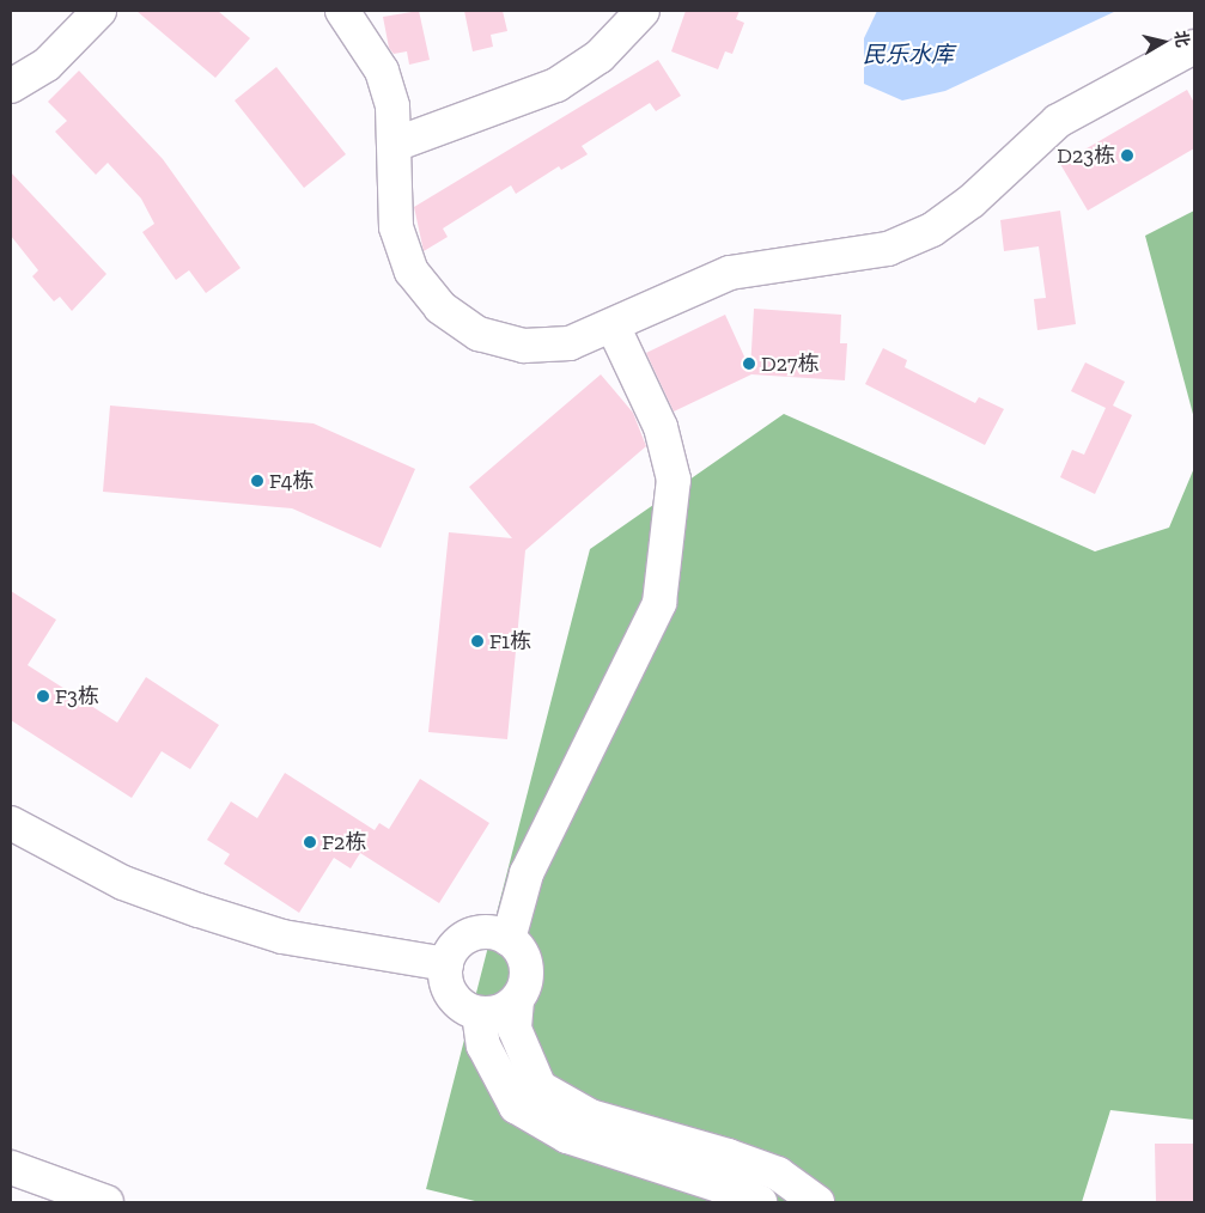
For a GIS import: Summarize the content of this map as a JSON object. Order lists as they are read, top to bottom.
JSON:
{
  "water": ["民乐水库"],
  "places": [
    "D23栋",
    "D27栋",
    "F4栋",
    "F1栋",
    "F3栋",
    "F2栋"
  ],
  "north": "right"
}
